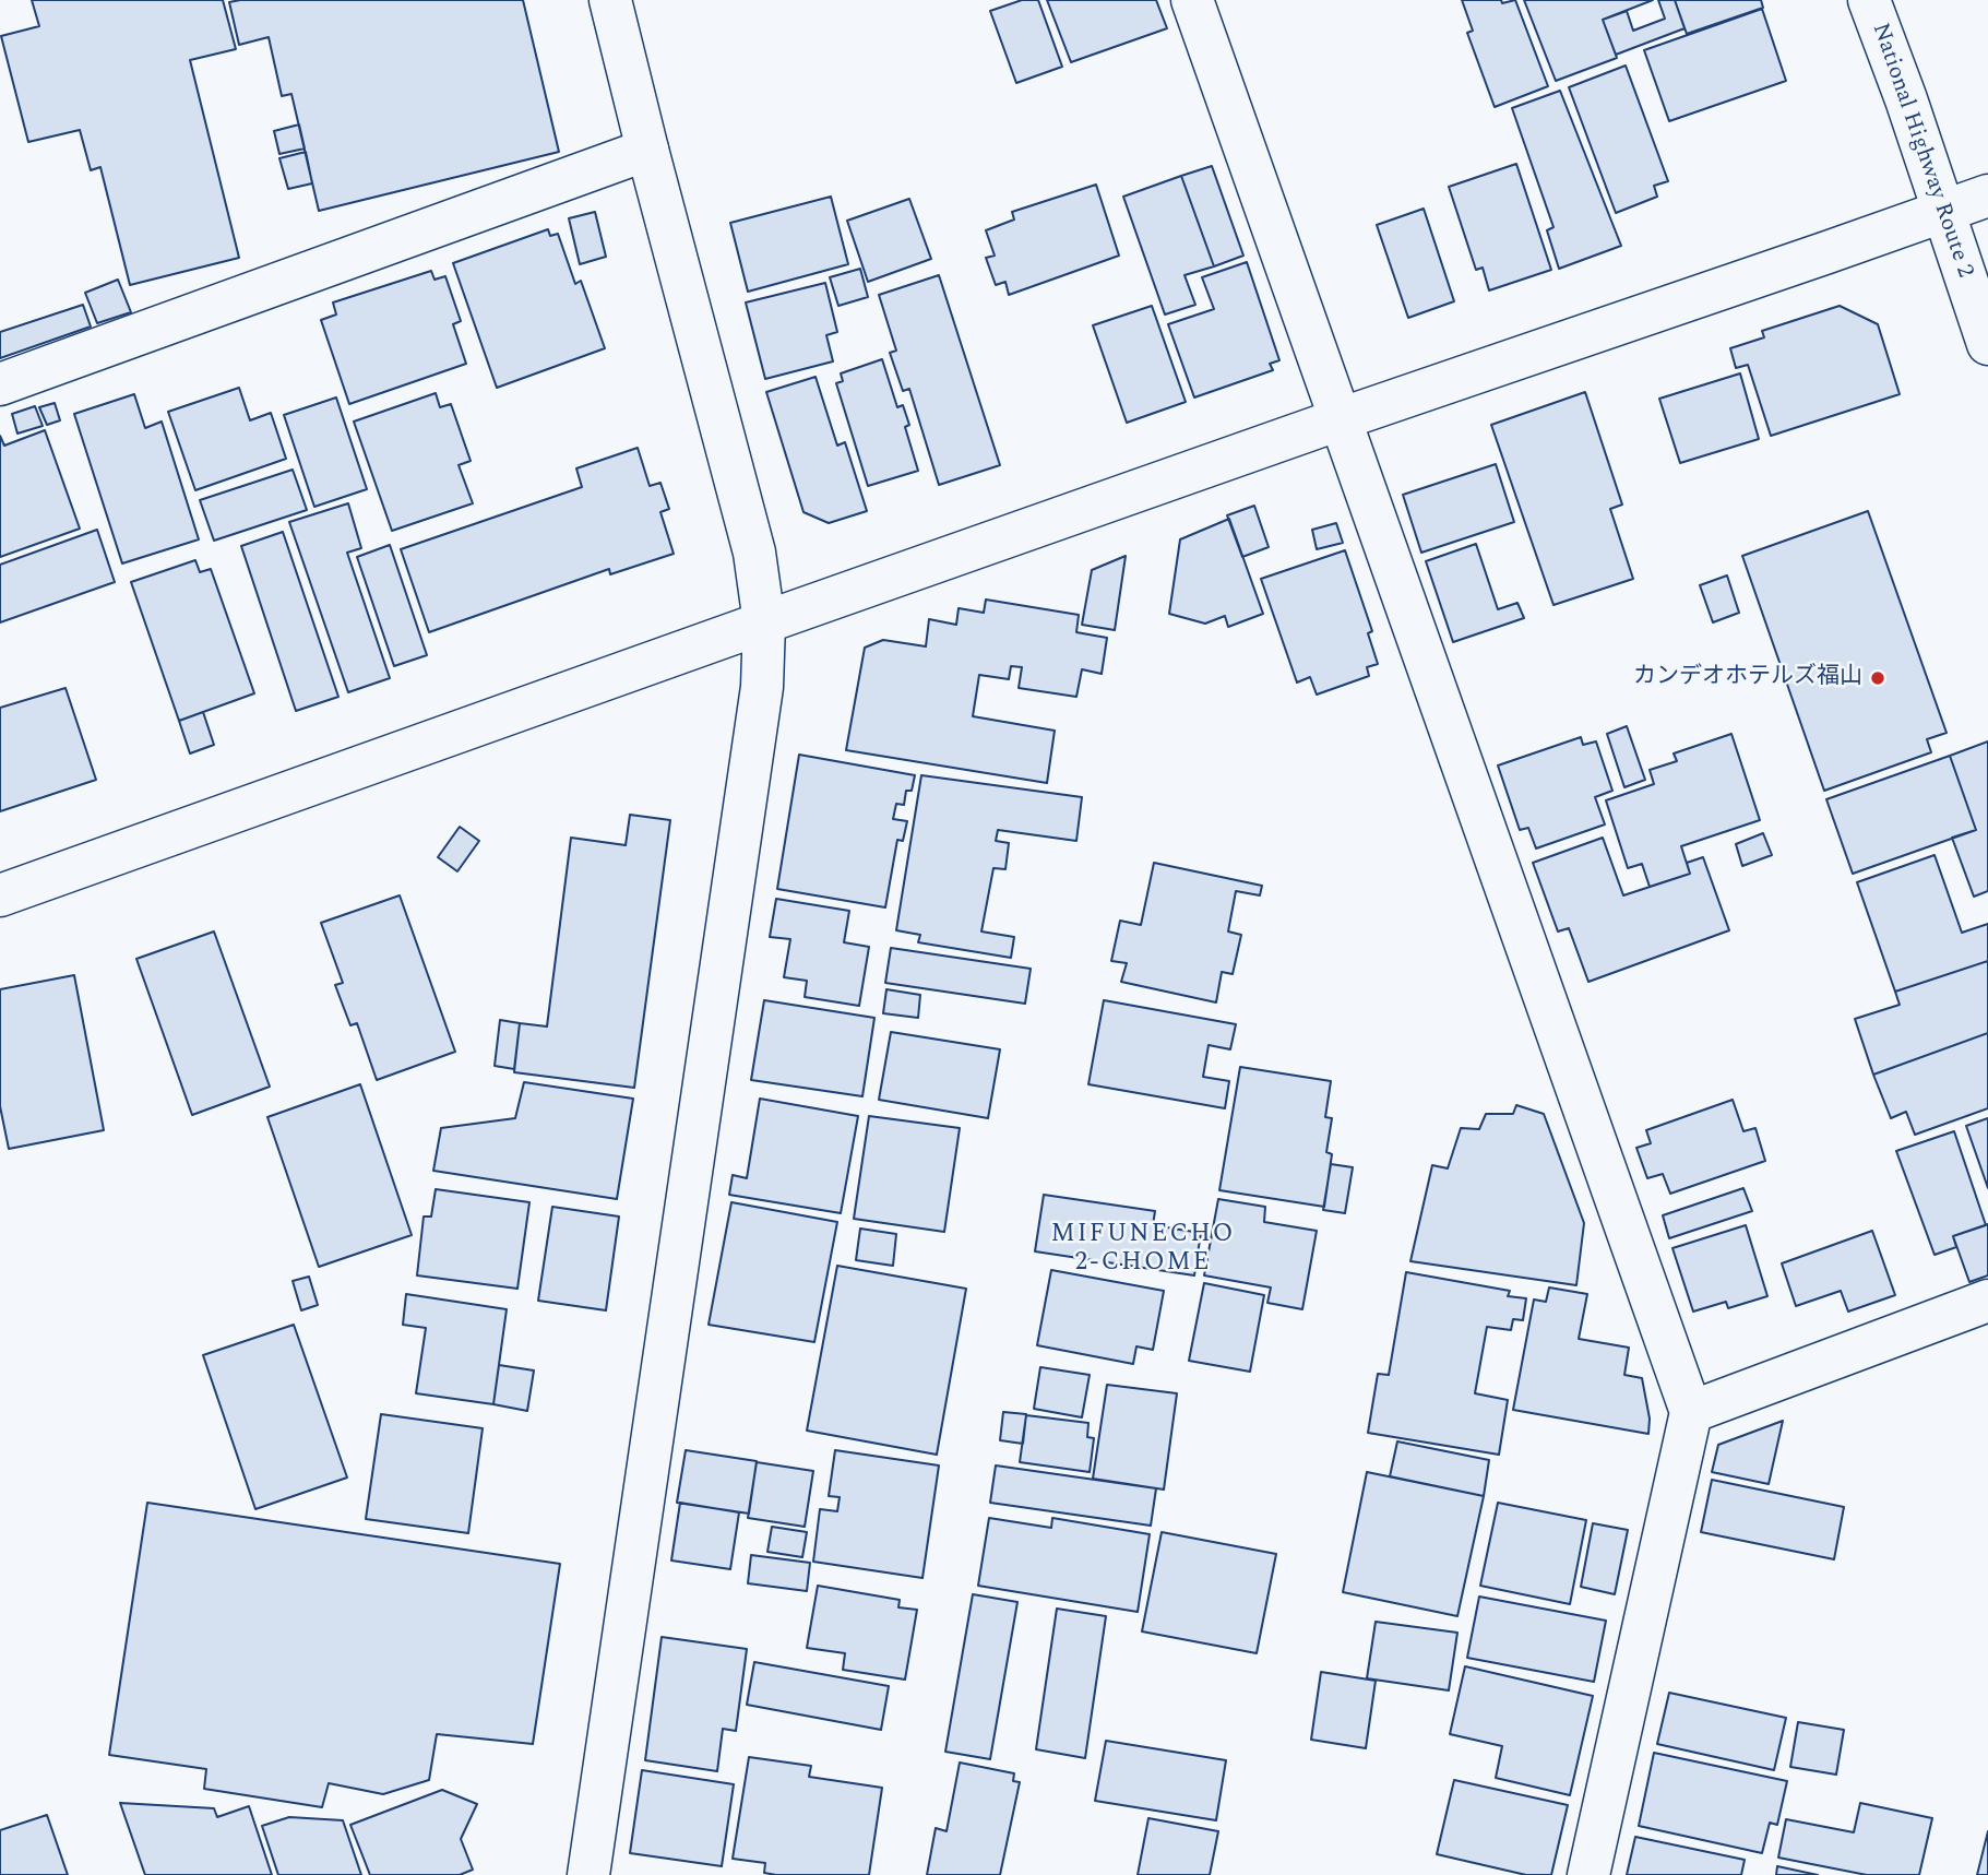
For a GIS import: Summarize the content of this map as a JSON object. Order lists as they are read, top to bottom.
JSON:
{
  "streets": {
    "main road": ["National Highway Route 2"]
  },
  "districts": ["MIFUNECHO 2-CHOME"],
  "places": ["カンデオホテルズ福山"]
}
